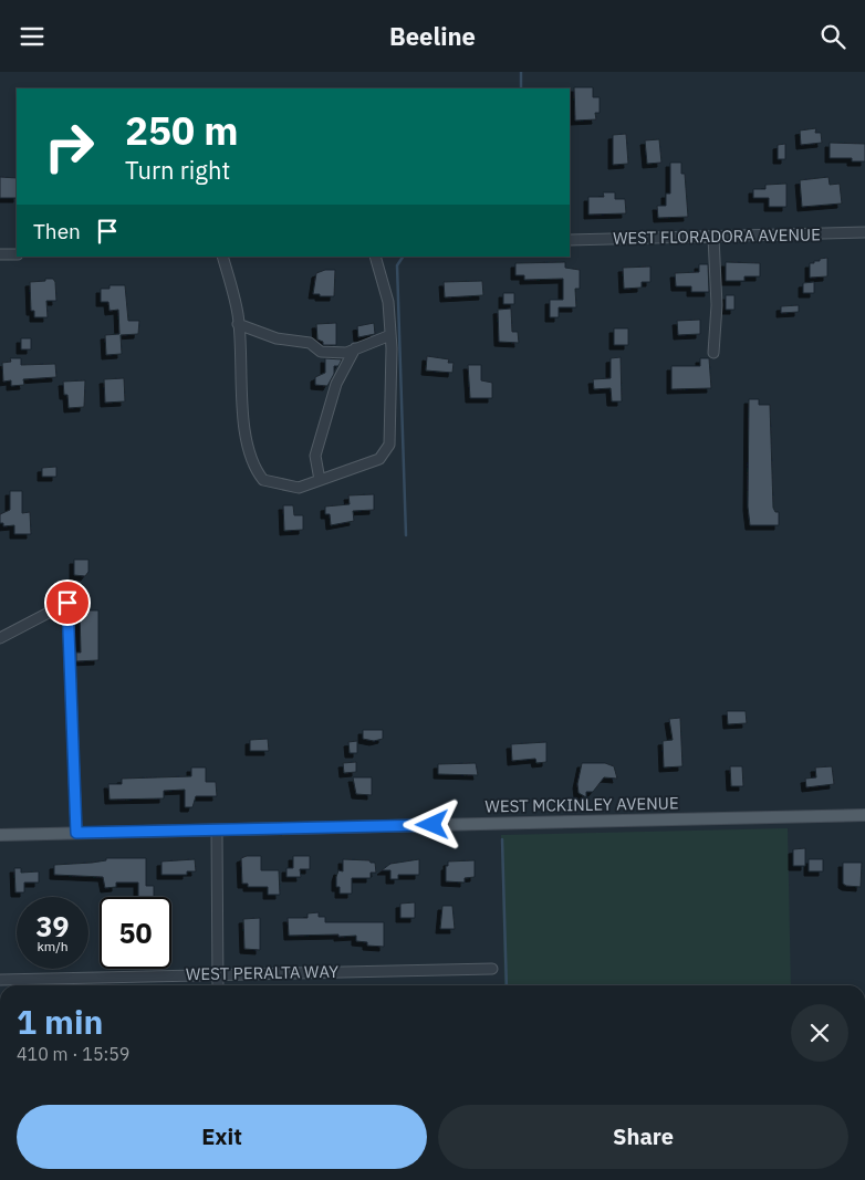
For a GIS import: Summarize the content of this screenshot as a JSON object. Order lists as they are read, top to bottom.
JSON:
{
  "streets": {
    "main road": ["WEST MCKINLEY AVENUE"],
    "street": ["WEST FLORADORA AVENUE", "WEST PERALTA WAY"]
  },
  "page": {
    "header": "Beeline",
    "turn": ["250 m", "Turn right"],
    "then": "Then",
    "speed": "39 km/h",
    "limit": "50",
    "heading": ["1 min", "410 m · 15:59"],
    "buttons": ["Exit", "Share"]
  }
}
